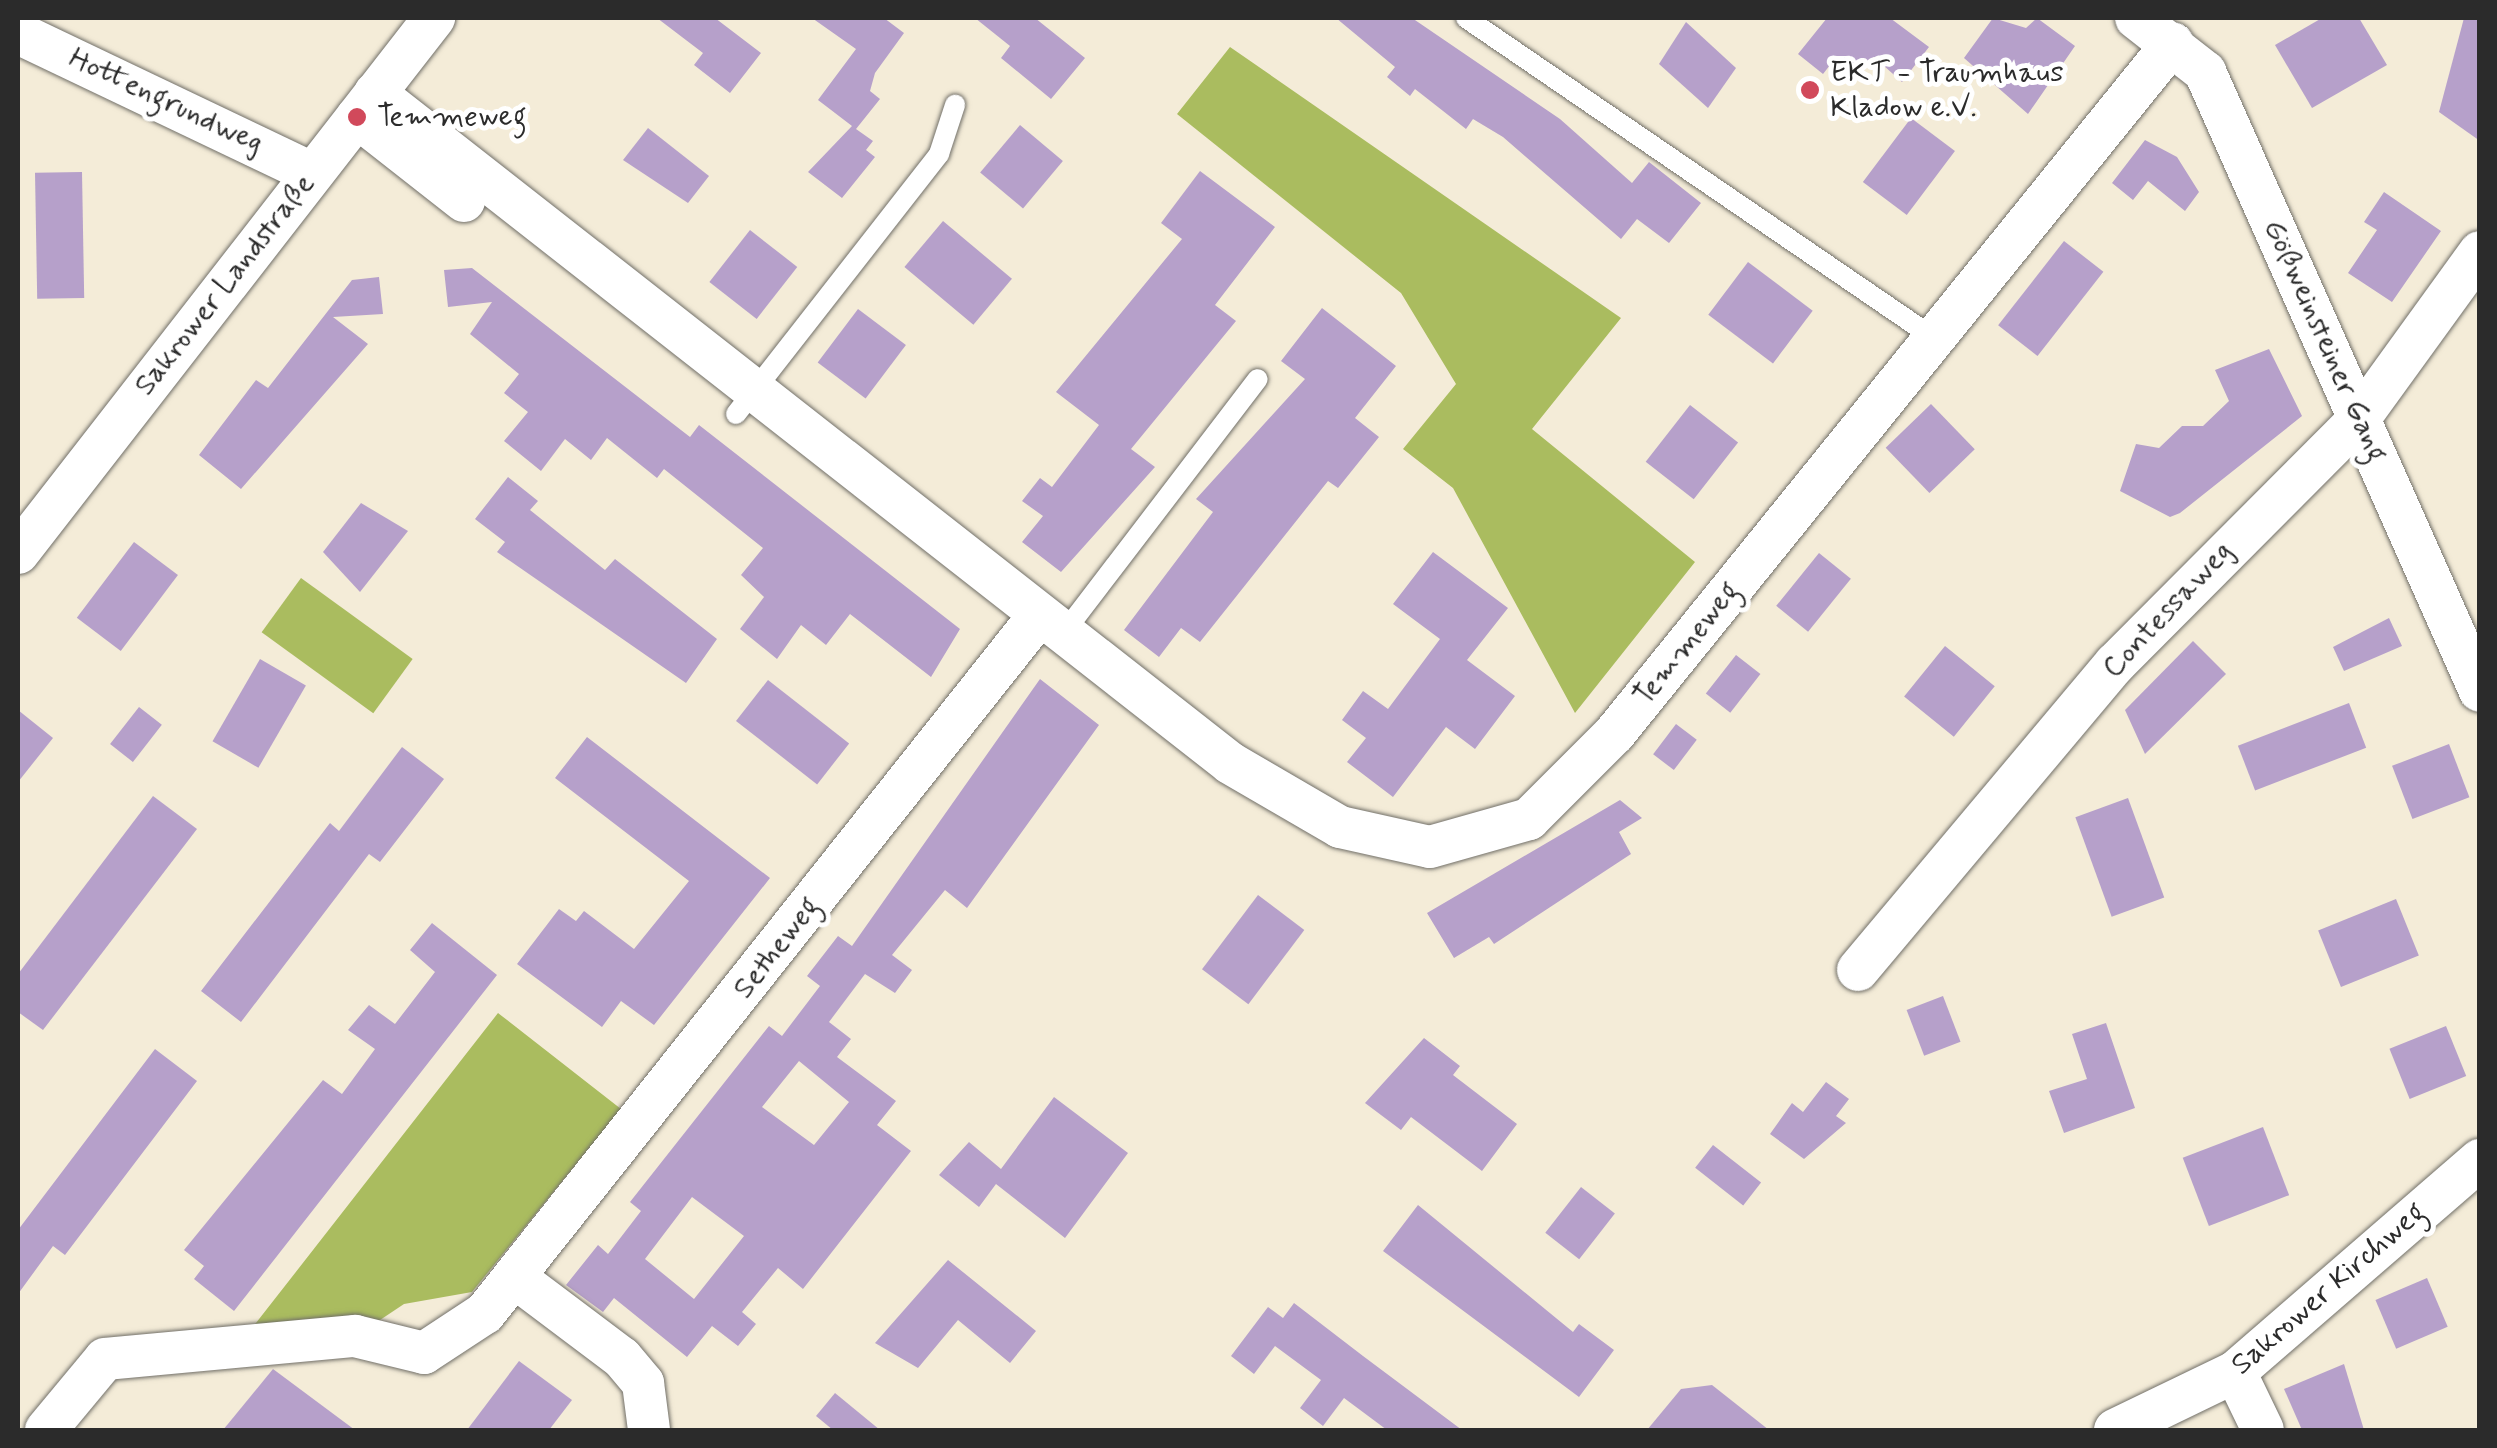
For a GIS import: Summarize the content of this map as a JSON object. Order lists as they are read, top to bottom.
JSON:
{
  "streets": {
    "street": [
      "Hottengrundweg",
      "Sakrower Landstraße",
      "Gößweinsteiner Gang",
      "Contessaweg",
      "Temmeweg",
      "Setheweg",
      "Sakrower Kirchweg"
    ]
  },
  "crossings": [
    ["Hottengrundweg", "Sakrower Landstraße"],
    ["Sakrower Landstraße", "Temmeweg"],
    ["Gößweinsteiner Gang", "Contessaweg"],
    ["Gößweinsteiner Gang", "Temmeweg"],
    ["Temmeweg", "Setheweg"]
  ],
  "places": ["EKT - Traumhaus Kladow e.V.", "Temmeweg"]
}
